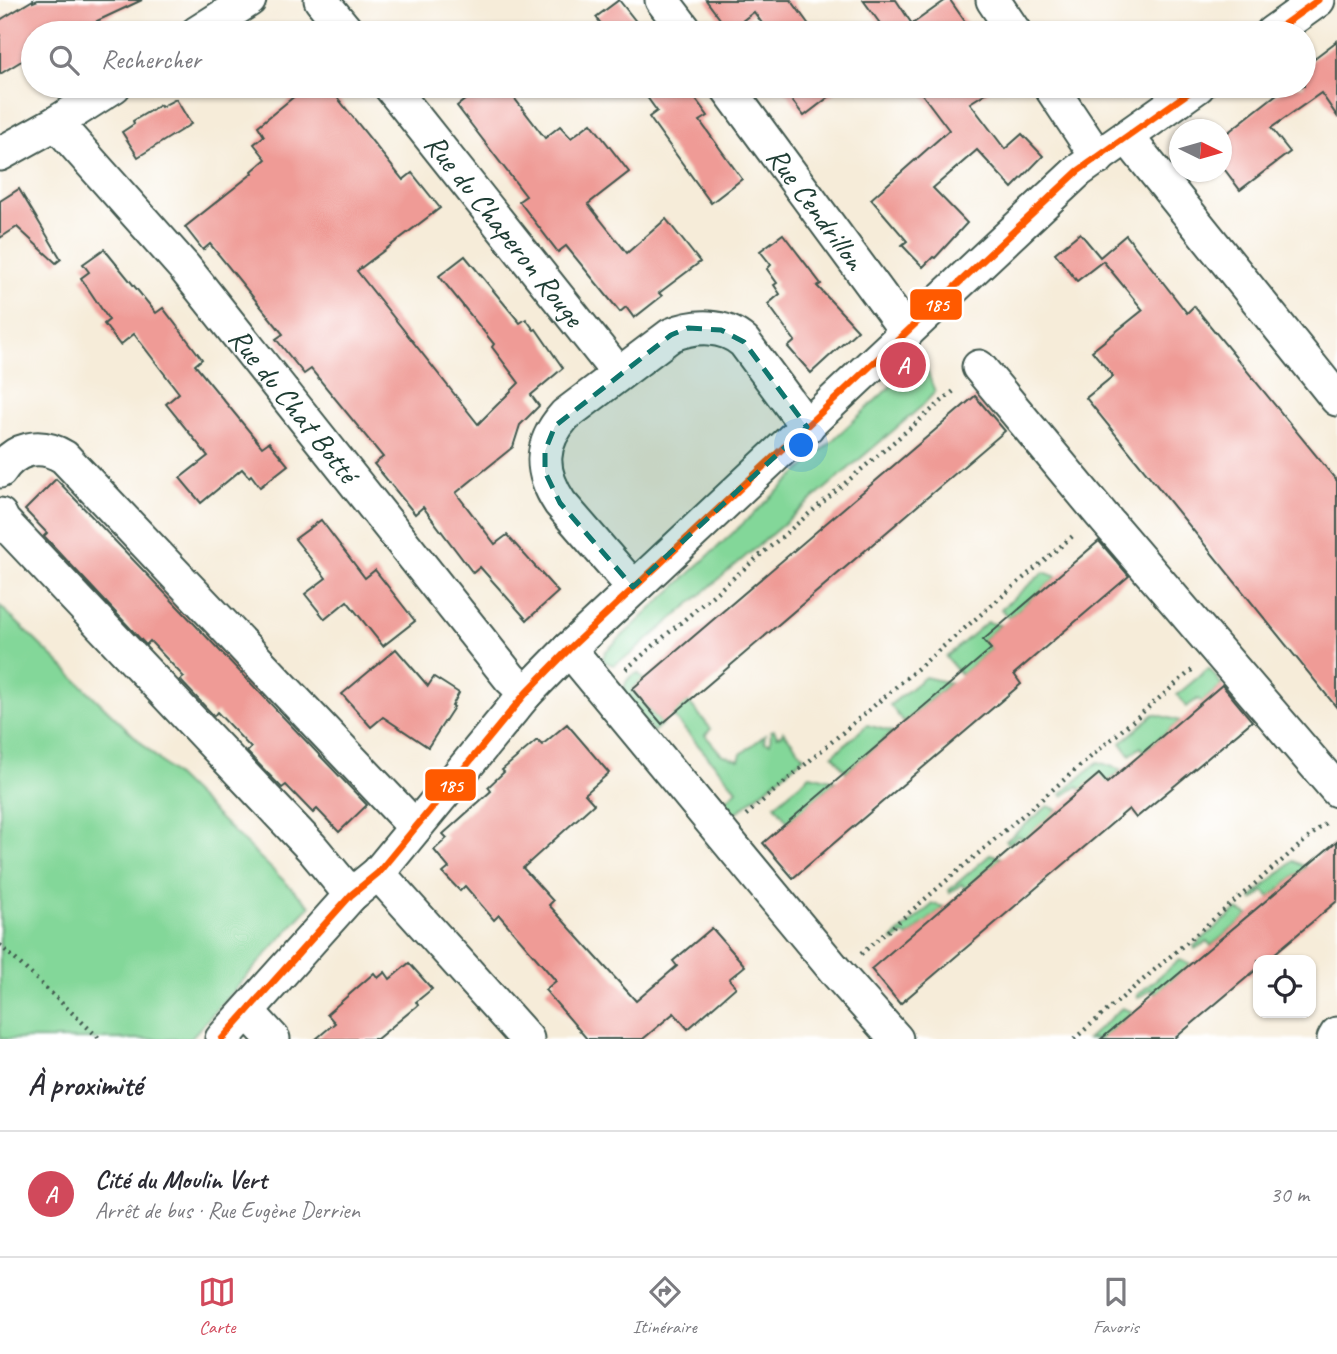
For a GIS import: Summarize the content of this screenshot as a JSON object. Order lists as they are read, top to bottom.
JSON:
{
  "streets": {
    "street": ["Rue Cendrillon", "Rue du Chaperon Rouge", "Rue du Chat Botté"]
  },
  "lines": ["transit line 185"],
  "north": "right",
  "page": {
    "search": "Rechercher",
    "pins": "A",
    "heading": "À proximité",
    "list": [
      {
        "mark": "A",
        "name": "Cité du Moulin Vert",
        "note": "Arrêt de bus · Rue Eugène Derrien",
        "value": "30 m"
      }
    ],
    "nav": ["Carte", "Itinéraire", "Favoris"]
  }
}
